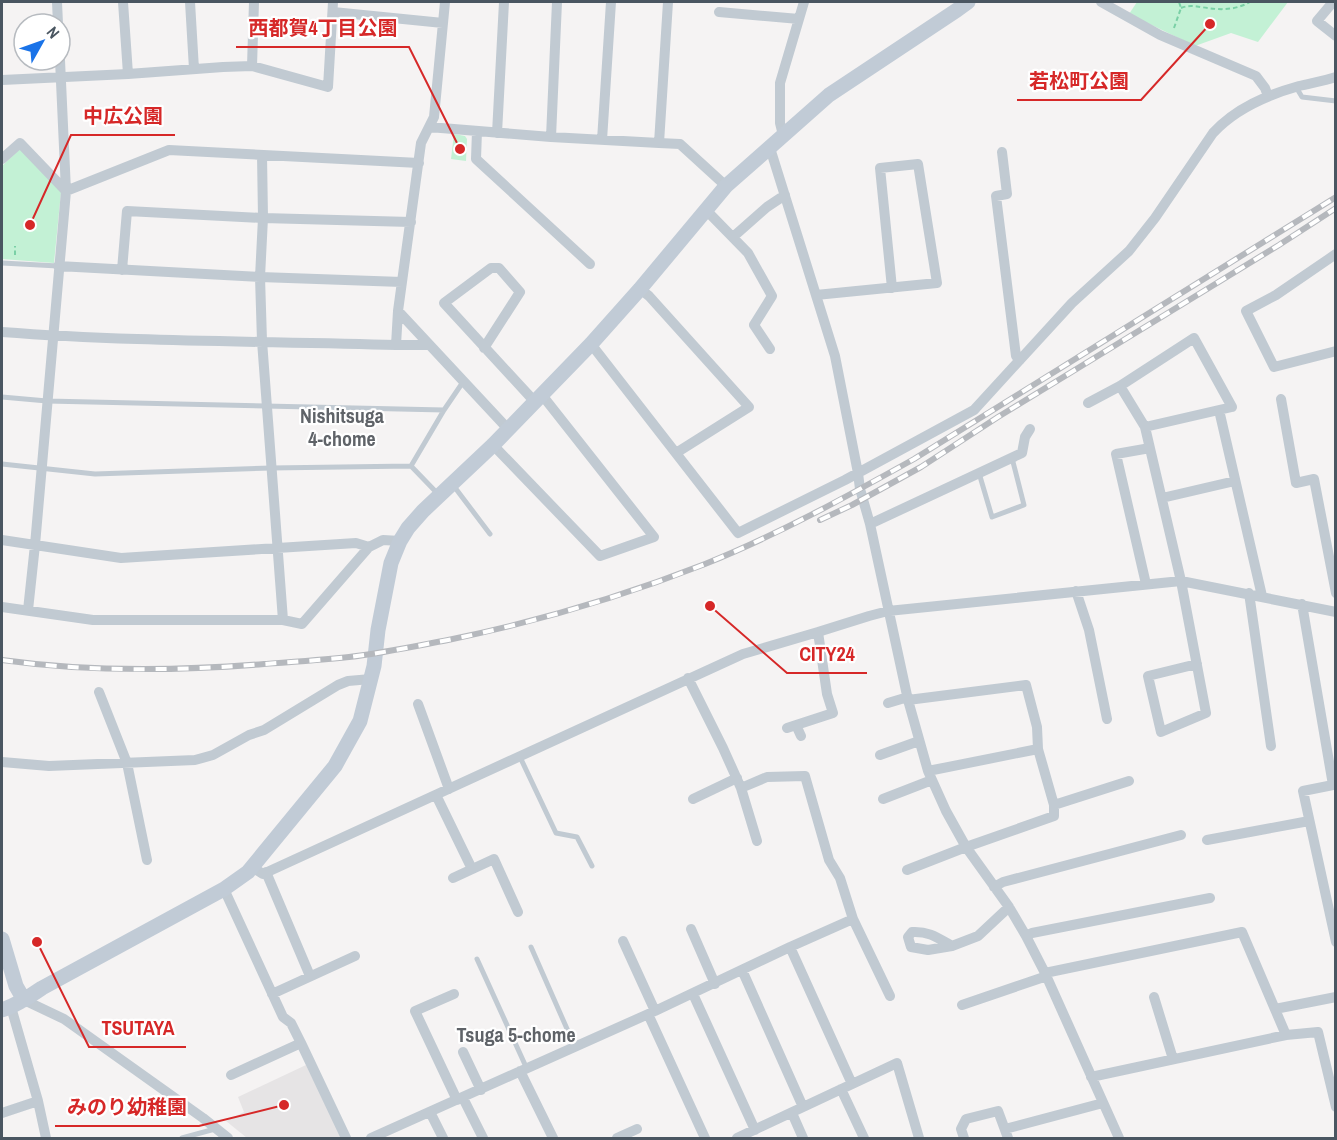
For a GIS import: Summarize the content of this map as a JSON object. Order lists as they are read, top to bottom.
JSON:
{
  "districts": ["Nishitsuga 4-chome", "Tsuga 5-chome"],
  "places": [
    "若松町公園",
    "西都賀4丁目公園",
    "中広公園",
    "CITY24",
    "TSUTAYA",
    "みのり幼稚園"
  ],
  "north": "top right"
}
